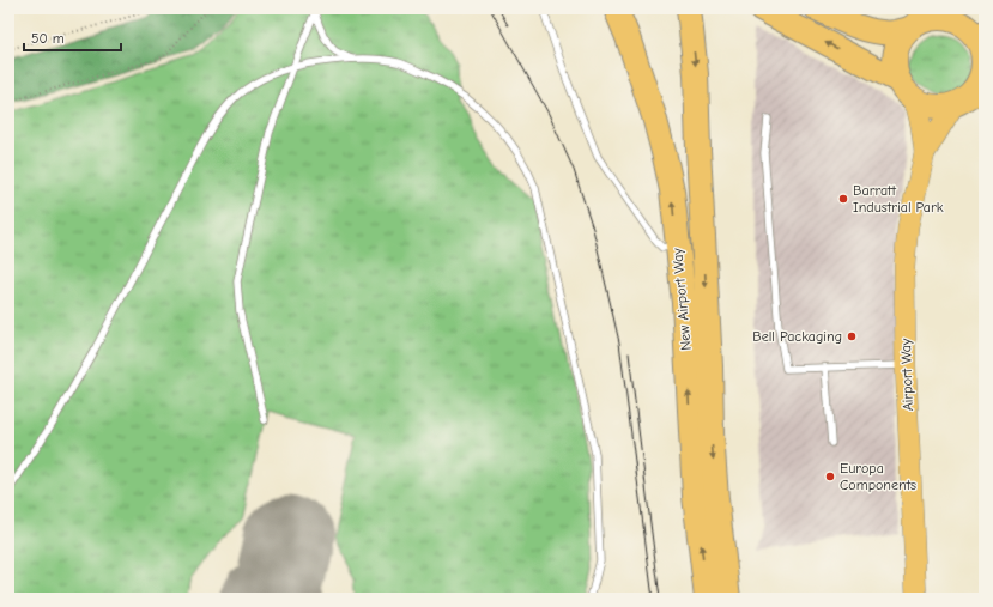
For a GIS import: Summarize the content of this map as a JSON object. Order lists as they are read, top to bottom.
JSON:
{
  "streets": {
    "highway": ["New Airport Way"],
    "main road": ["Airport Way"]
  },
  "places": ["Barratt Industrial Park", "Bell Packaging", "Europa Components"],
  "scale_bar": "50 m"
}
